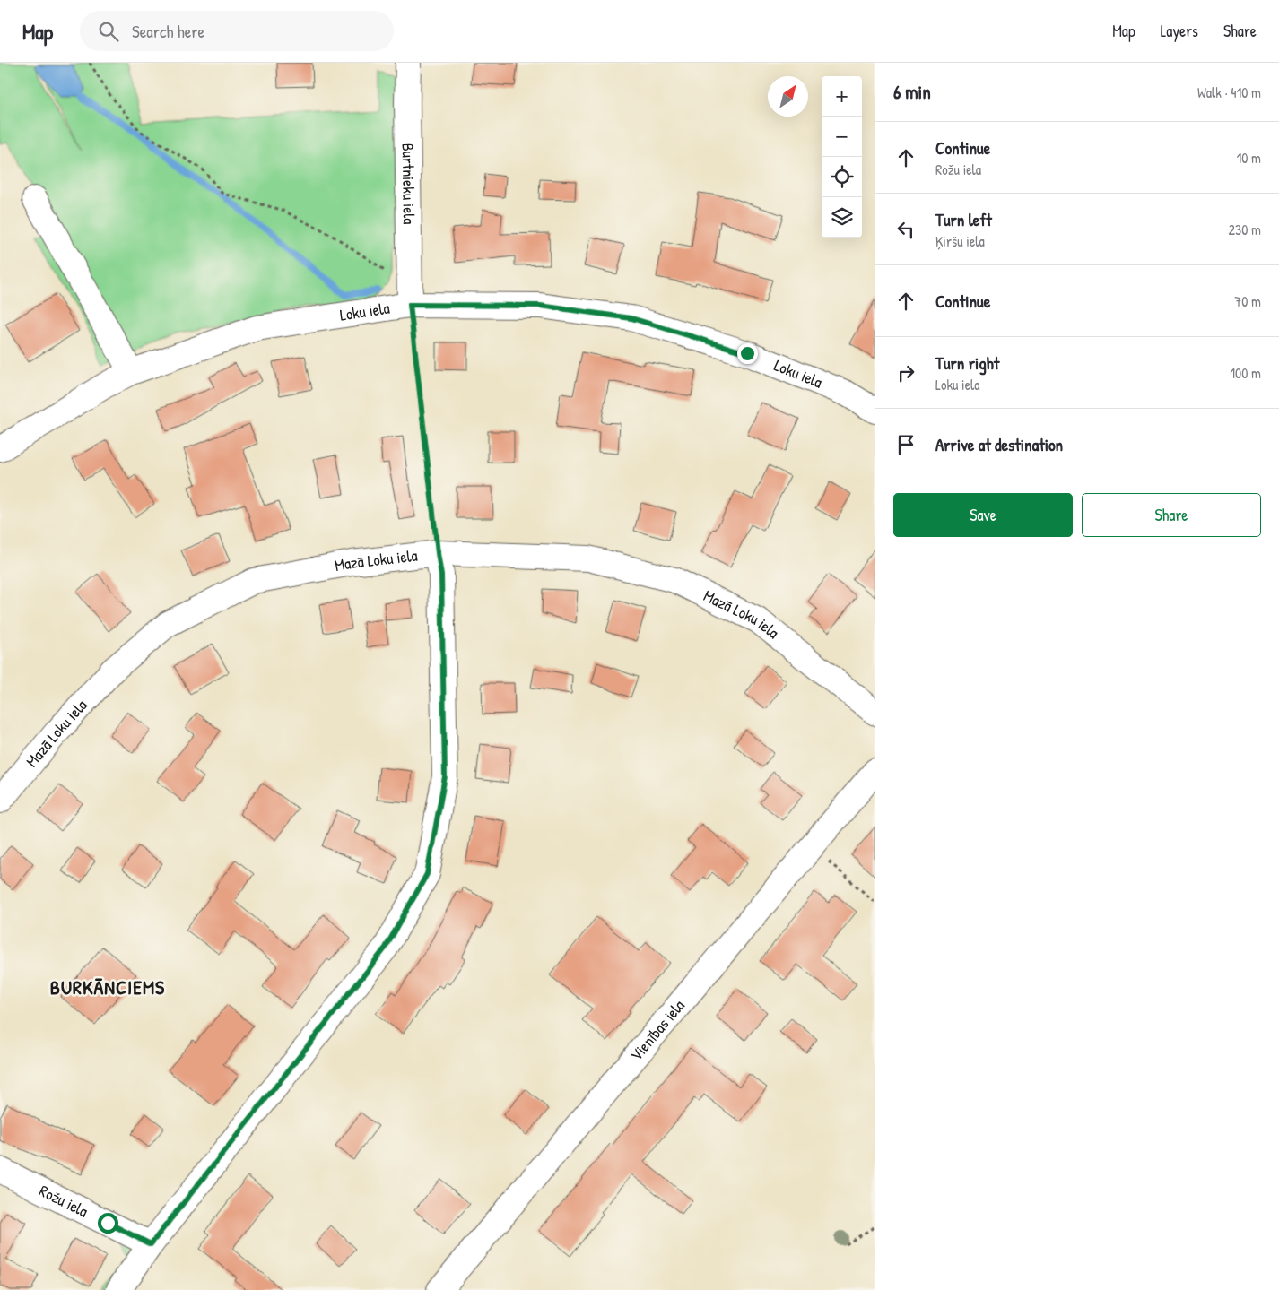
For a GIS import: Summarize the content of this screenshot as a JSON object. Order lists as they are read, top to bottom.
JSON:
{
  "streets": {
    "street": [
      "Burtnieku iela",
      "Loku iela",
      "Mazā Loku iela",
      "Vienības iela",
      "Rožu iela"
    ]
  },
  "crossings": [
    ["Burtnieku iela", "Loku iela"]
  ],
  "districts": ["BURKĀNCIEMS"],
  "north": "top right",
  "page": {
    "header": "Map",
    "search": "Search here",
    "nav": ["Map", "Layers", "Share"],
    "heading": ["6 min", "Walk · 410 m"],
    "map_buttons": ["+", "−"],
    "list": [
      ["Continue", "Rožu iela", "10 m"],
      ["Turn left", "Ķiršu iela", "230 m"],
      ["Continue", "70 m"],
      ["Turn right", "Loku iela", "100 m"],
      "Arrive at destination"
    ],
    "buttons": ["Save", "Share"]
  }
}
